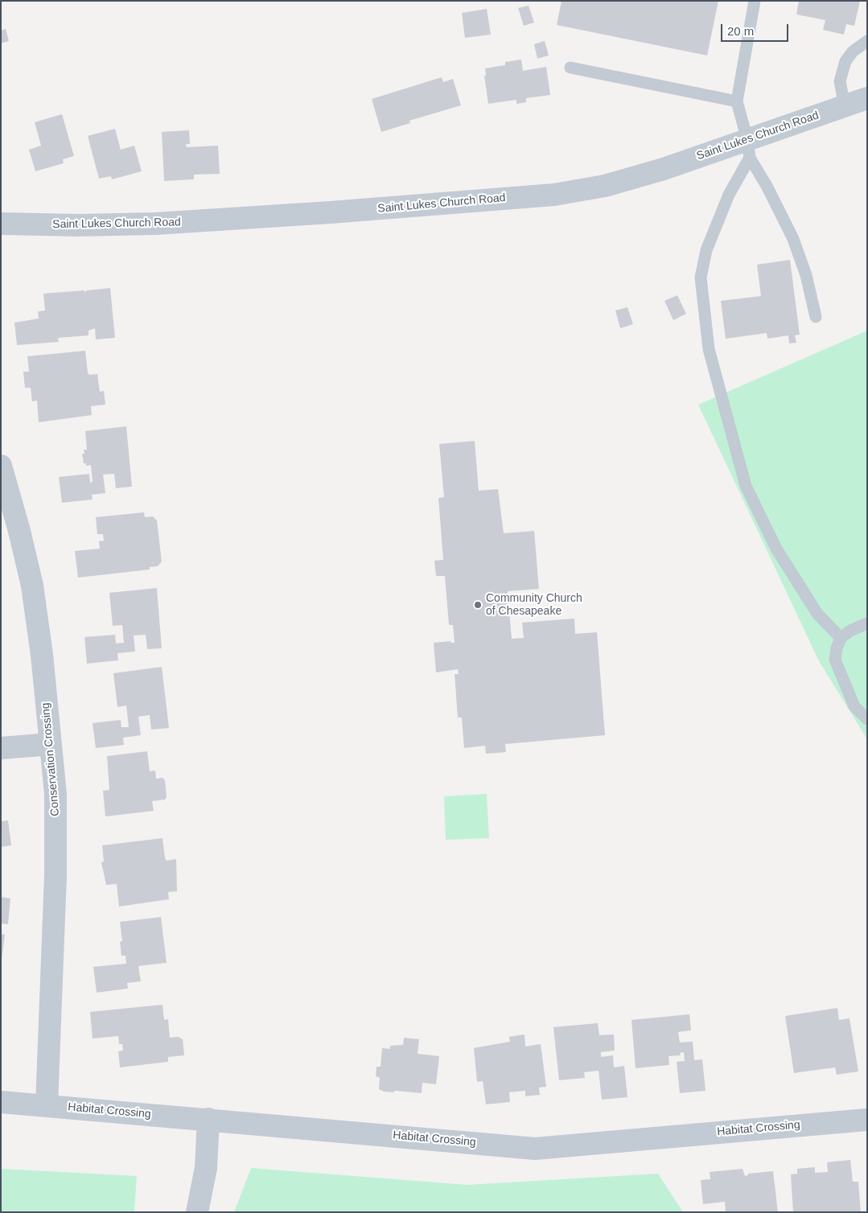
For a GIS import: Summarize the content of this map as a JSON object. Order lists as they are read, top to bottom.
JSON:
{
  "streets": {
    "street": ["Saint Lukes Church Road", "Conservation Crossing", "Habitat Crossing"]
  },
  "crossings": [
    ["Conservation Crossing", "Habitat Crossing"]
  ],
  "places": ["Community Church of Chesapeake"],
  "scale_bar": "20 m"
}
